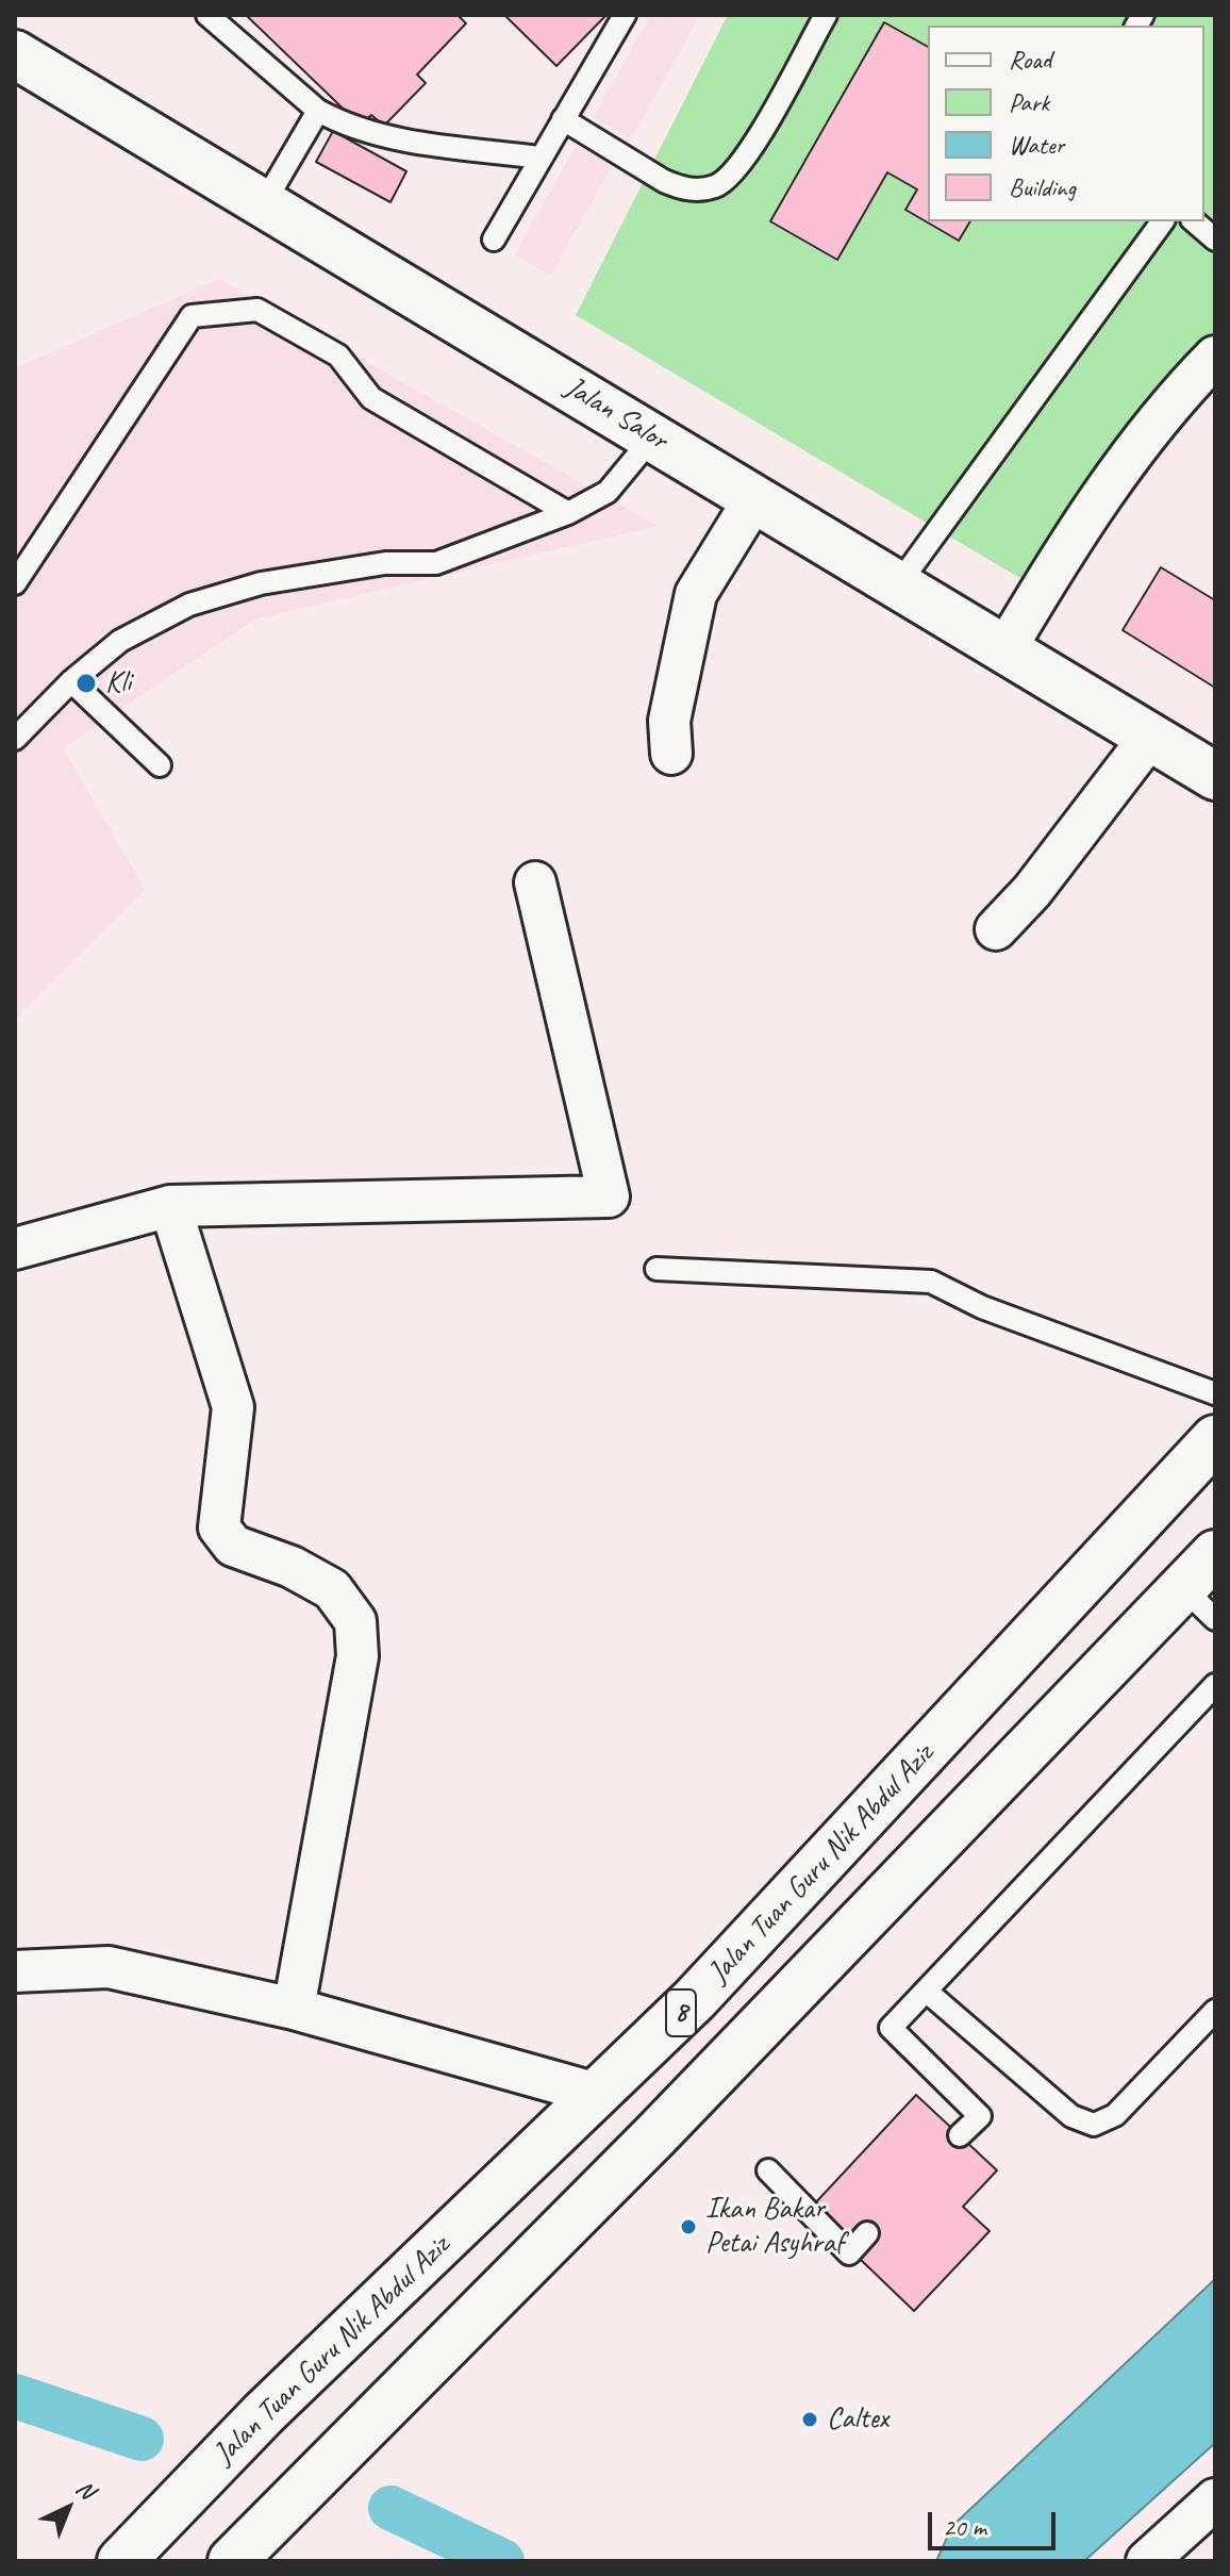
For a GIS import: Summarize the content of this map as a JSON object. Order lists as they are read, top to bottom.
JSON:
{
  "streets": {
    "main road": ["Jalan Salor", "Jalan Tuan Guru Nik Abdul Aziz", "8"]
  },
  "places": ["Kli", "Ikan Bakar Petai Asyhraf", "Caltex"],
  "legend": [
    "Road",
    "Park",
    "Water",
    "Building"
  ],
  "scale_bar": "20 m",
  "north": "top right"
}
